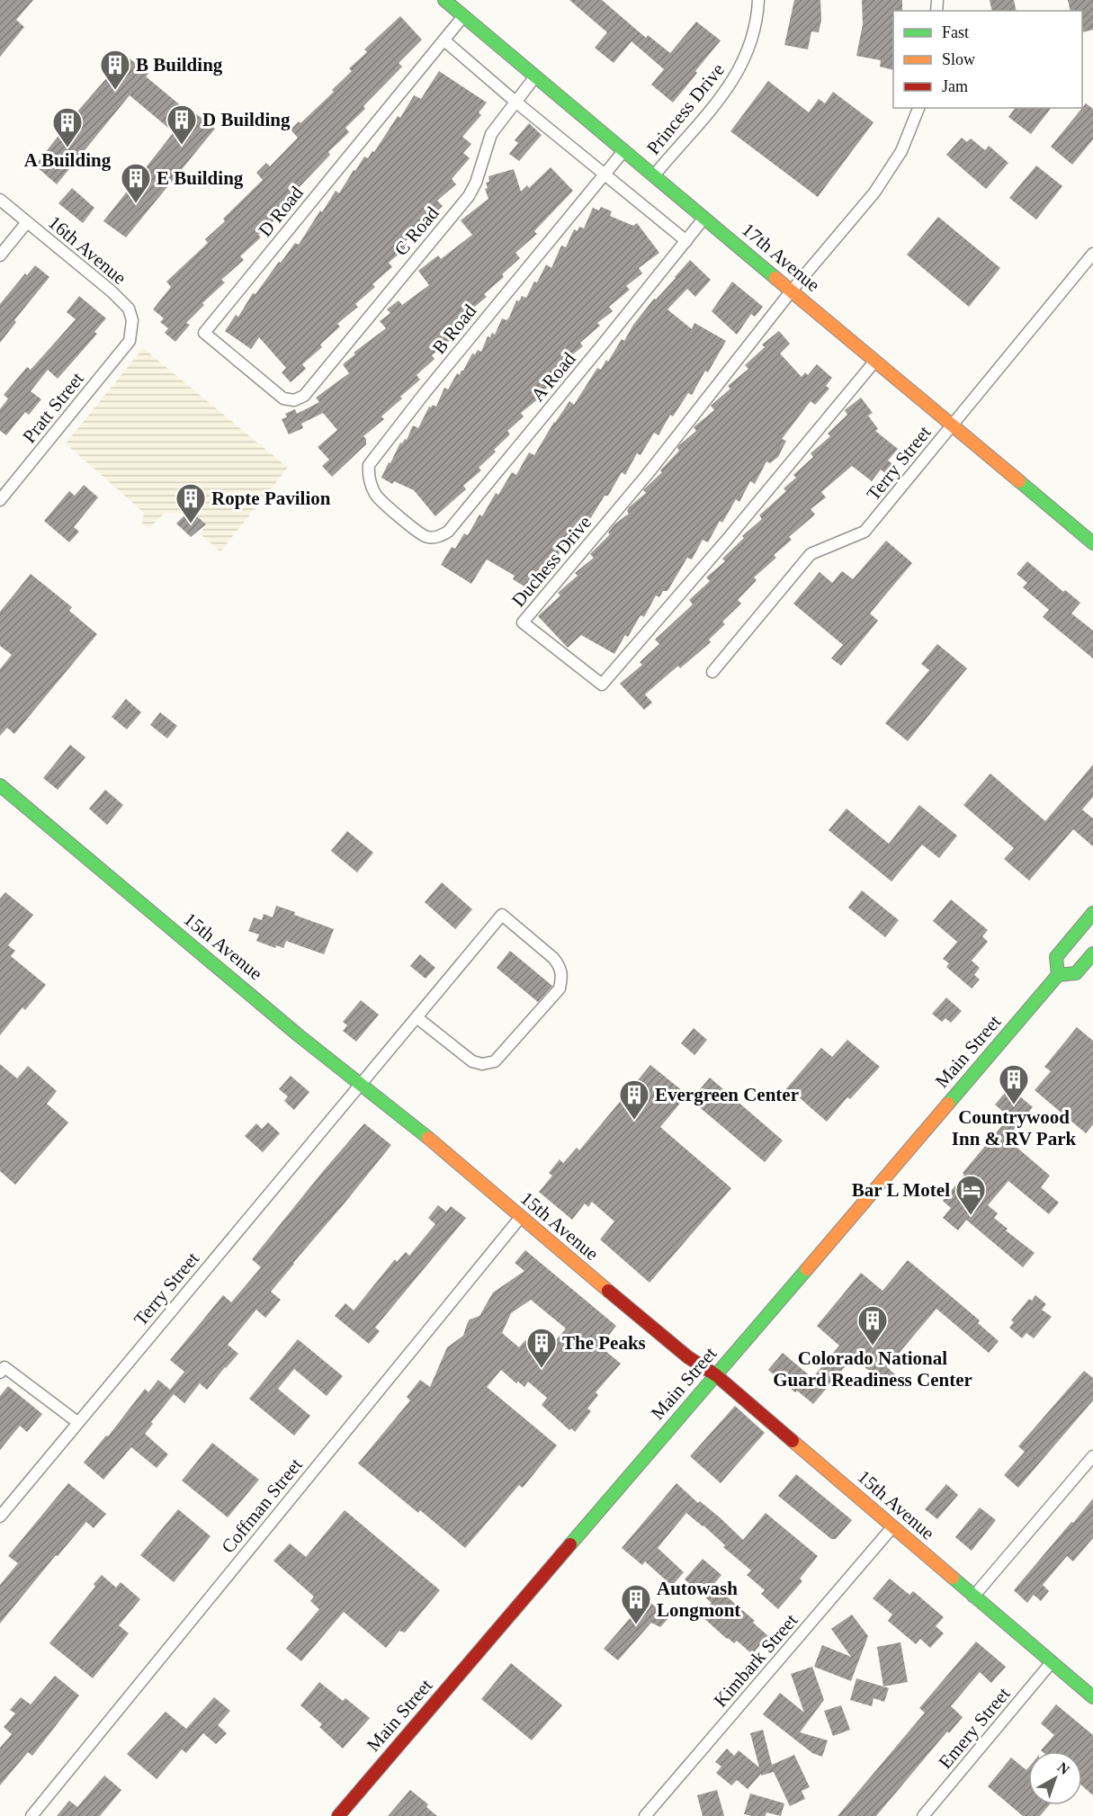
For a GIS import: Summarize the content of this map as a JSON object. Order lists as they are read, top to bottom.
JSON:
{
  "streets": {
    "main road": ["17th Avenue", "15th Avenue", "Main Street"],
    "street": [
      "Princess Drive",
      "D Road",
      "C Road",
      "16th Avenue",
      "B Road",
      "A Road",
      "Pratt Street",
      "Terry Street",
      "Duchess Drive",
      "Coffman Street",
      "Kimbark Street",
      "Emery Street"
    ]
  },
  "crossings": [
    ["Princess Drive", "17th Avenue"],
    ["D Road", "C Road"],
    ["D Road", "17th Avenue"],
    ["C Road", "17th Avenue"],
    ["16th Avenue", "Pratt Street"],
    ["17th Avenue", "B Road"],
    ["17th Avenue", "A Road"],
    ["17th Avenue", "Terry Street"],
    ["17th Avenue", "Duchess Drive"],
    ["B Road", "A Road"],
    ["Terry Street", "15th Avenue"],
    ["15th Avenue", "Main Street"],
    ["15th Avenue", "Coffman Street"],
    ["15th Avenue", "Kimbark Street"],
    ["15th Avenue", "Emery Street"]
  ],
  "places": {
    "building": [
      "B Building",
      "D Building",
      "A Building",
      "E Building",
      "Ropte Pavilion",
      "Countrywood Inn & RV Park",
      "Evergreen Center",
      "Colorado National Guard Readiness Center",
      "The Peaks",
      "Autowash Longmont"
    ],
    "hotel": ["Bar L Motel"]
  },
  "legend": ["Fast", "Slow", "Jam"],
  "north": "top right"
}
